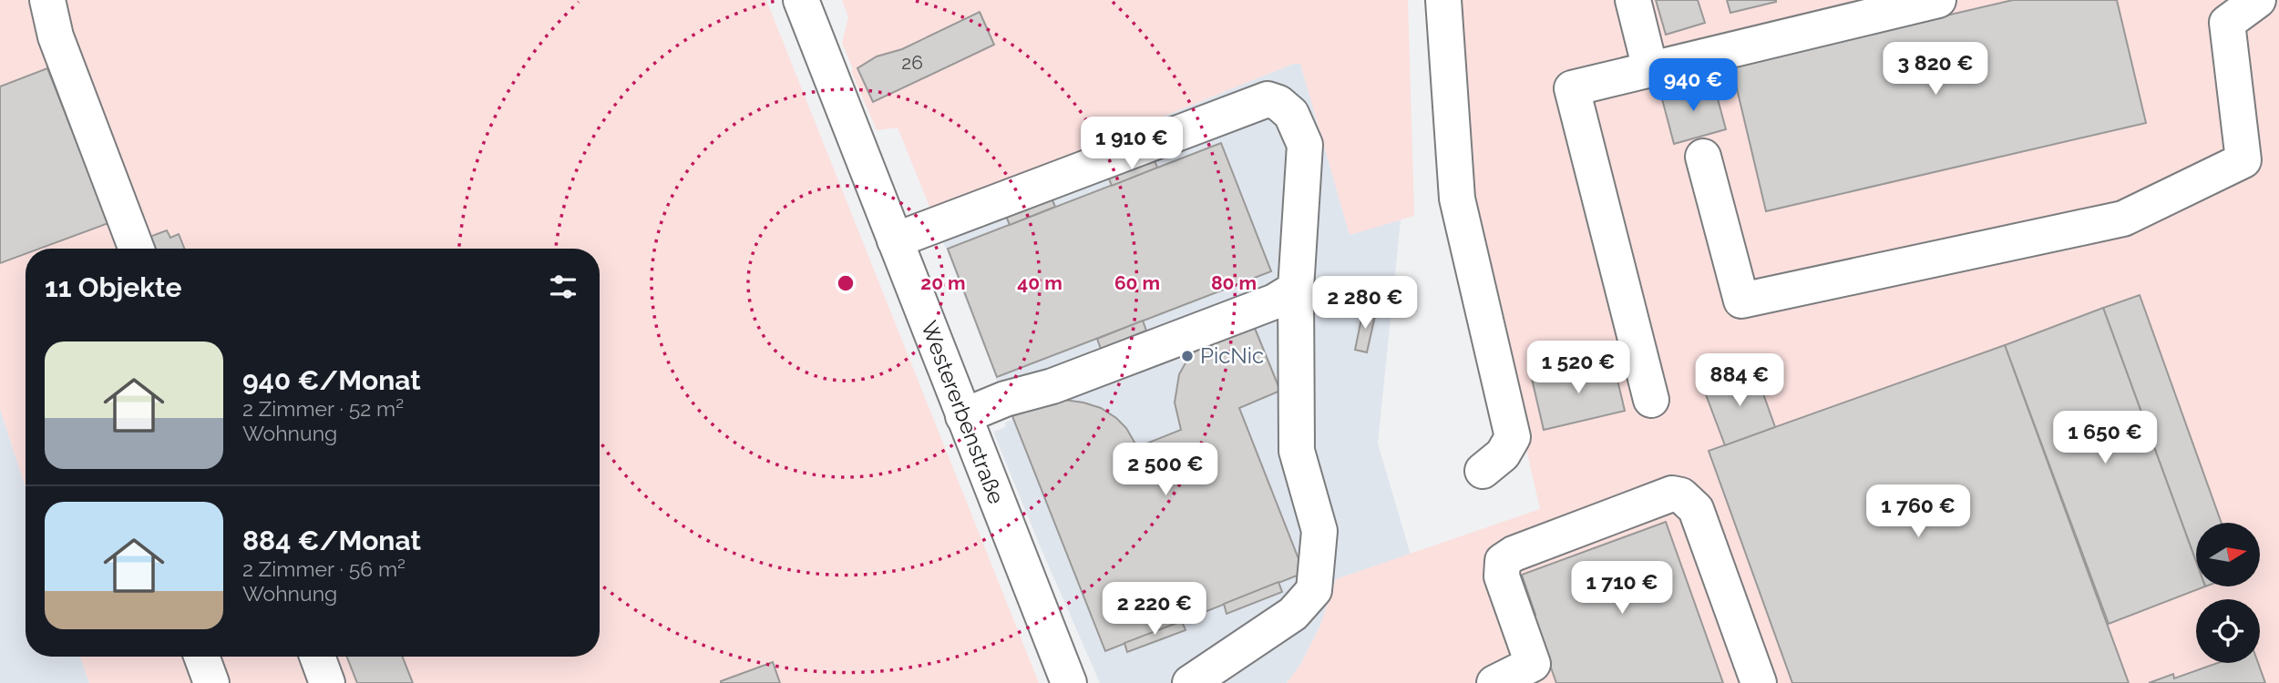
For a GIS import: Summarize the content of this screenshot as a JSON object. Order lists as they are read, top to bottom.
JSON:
{
  "streets": {
    "street": ["Westererbenstraße"]
  },
  "places": ["PicNic"],
  "house_numbers": ["26"],
  "north": "right",
  "page": {
    "price": [
      "3 820 €",
      "940 €",
      "1 910 €",
      "2 280 €",
      "1 520 €",
      "884 €",
      "1 650 €",
      "2 500 €",
      "1 760 €",
      "1 710 €",
      "2 220 €"
    ],
    "heading": "11 Objekte",
    "list": [
      {
        "name": "940 €/Monat",
        "note": "2 Zimmer · 52 m² · Wohnung"
      },
      {
        "name": "884 €/Monat",
        "note": "2 Zimmer · 56 m² · Wohnung"
      }
    ]
  },
  "rings": [
    "20 m",
    "40 m",
    "60 m",
    "80 m"
  ]
}
